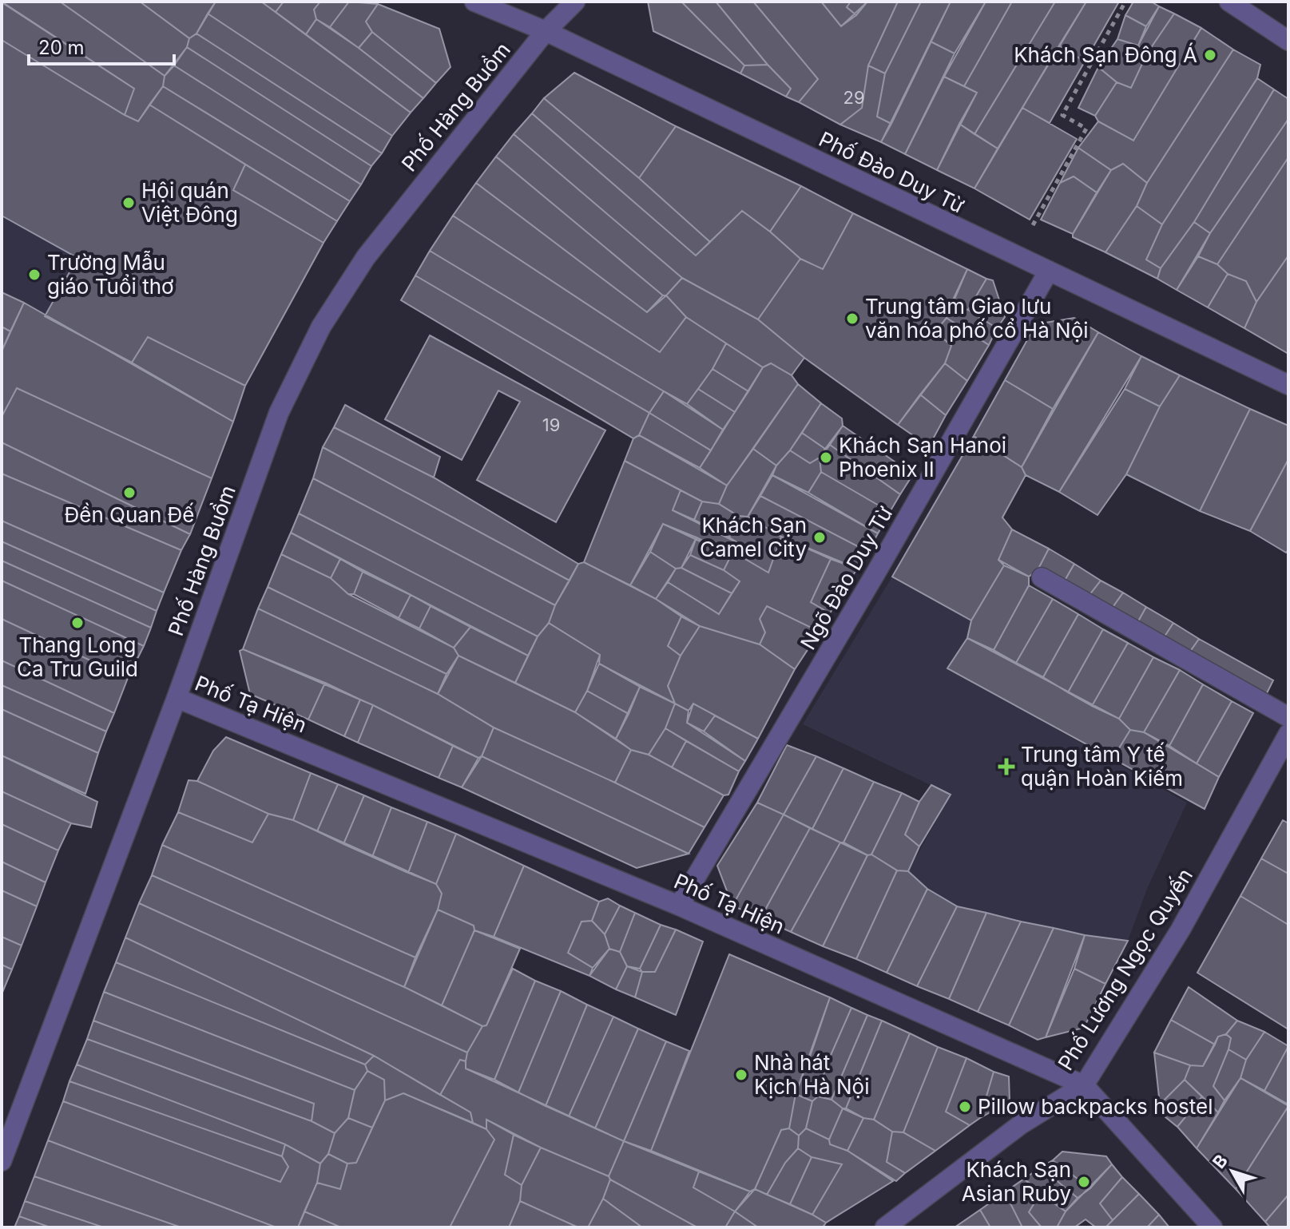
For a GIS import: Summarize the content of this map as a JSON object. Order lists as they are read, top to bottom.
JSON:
{
  "streets": {
    "street": [
      "Phố Hàng Buồm",
      "Phố Đào Duy Từ",
      "Ngõ Đào Duy Từ",
      "Phố Tạ Hiện",
      "Phố Lương Ngọc Quyến"
    ]
  },
  "crossings": [
    ["Phố Hàng Buồm", "Phố Đào Duy Từ"],
    ["Phố Hàng Buồm", "Phố Tạ Hiện"],
    ["Phố Đào Duy Từ", "Ngõ Đào Duy Từ"],
    ["Ngõ Đào Duy Từ", "Phố Tạ Hiện"],
    ["Phố Tạ Hiện", "Phố Lương Ngọc Quyến"]
  ],
  "places": {
    "other": [
      "Khách Sạn Đông Á",
      "Hội quán Việt Đông",
      "Trường Mẫu giáo Tuổi thơ",
      "Trung tâm Giao lưu văn hóa phố cổ Hà Nội",
      "Khách Sạn Hanoi Phoenix II",
      "Đền Quan Đế",
      "Khách Sạn Camel City",
      "Thang Long Ca Tru Guild",
      "Nhà hát Kịch Hà Nội",
      "Pillow backpacks hostel",
      "Khách Sạn Asian Ruby"
    ],
    "health": ["Trung tâm Y tế quận Hoàn Kiếm"]
  },
  "house_numbers": ["29", "19"],
  "scale_bar": "20 m",
  "north": "top left"
}
